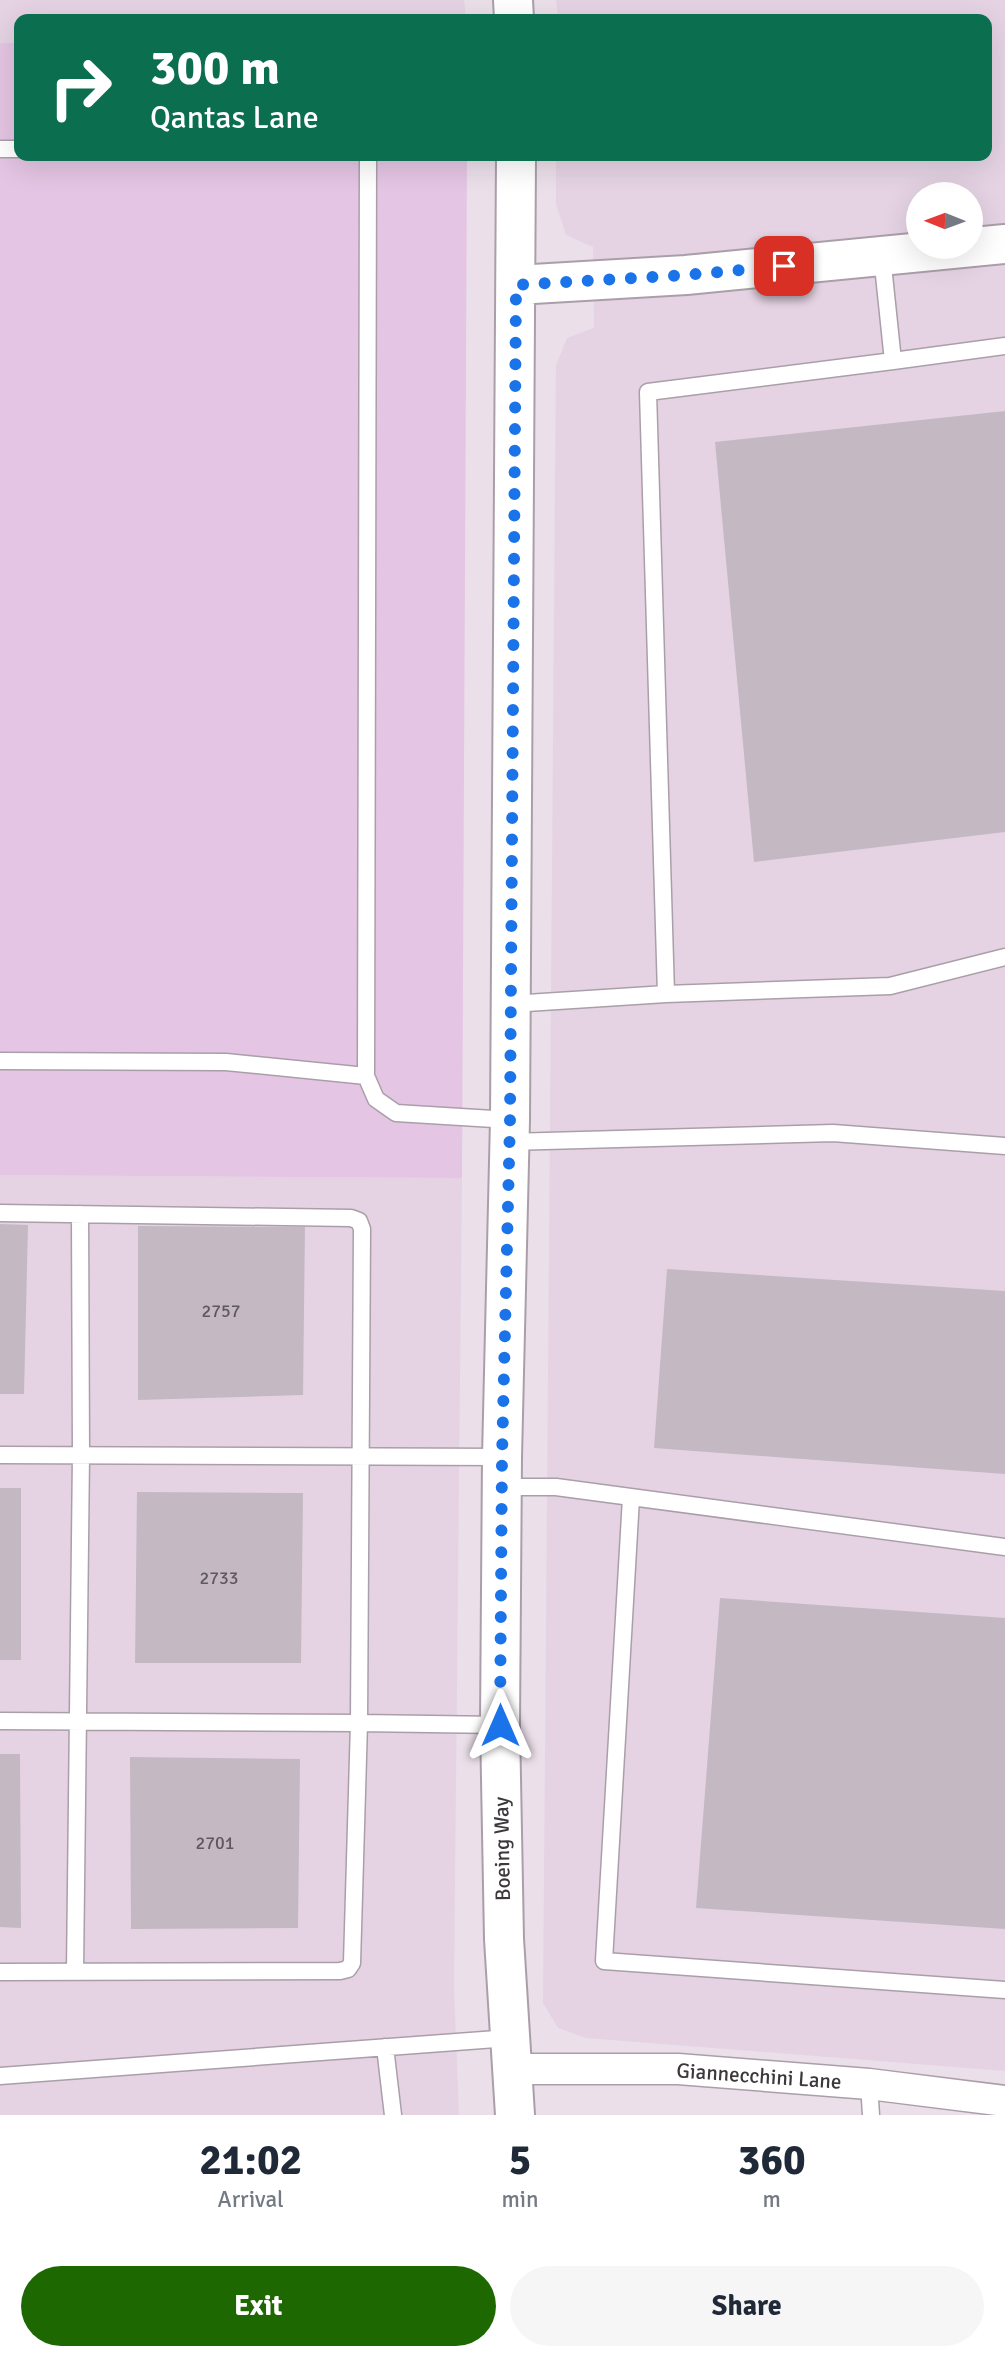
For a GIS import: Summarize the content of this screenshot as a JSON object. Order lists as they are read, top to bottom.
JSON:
{
  "streets": {
    "street": ["Boeing Way", "Giannecchini Lane"]
  },
  "crossings": [
    ["Boeing Way", "Giannecchini Lane"]
  ],
  "house_numbers": ["2757", "2733", "2701"],
  "north": "left",
  "page": {
    "turn": ["300 m", "Qantas Lane"],
    "eta": [
      "21:02",
      "Arrival",
      "5",
      "min",
      "360",
      "m"
    ],
    "buttons": ["Exit", "Share"]
  }
}
